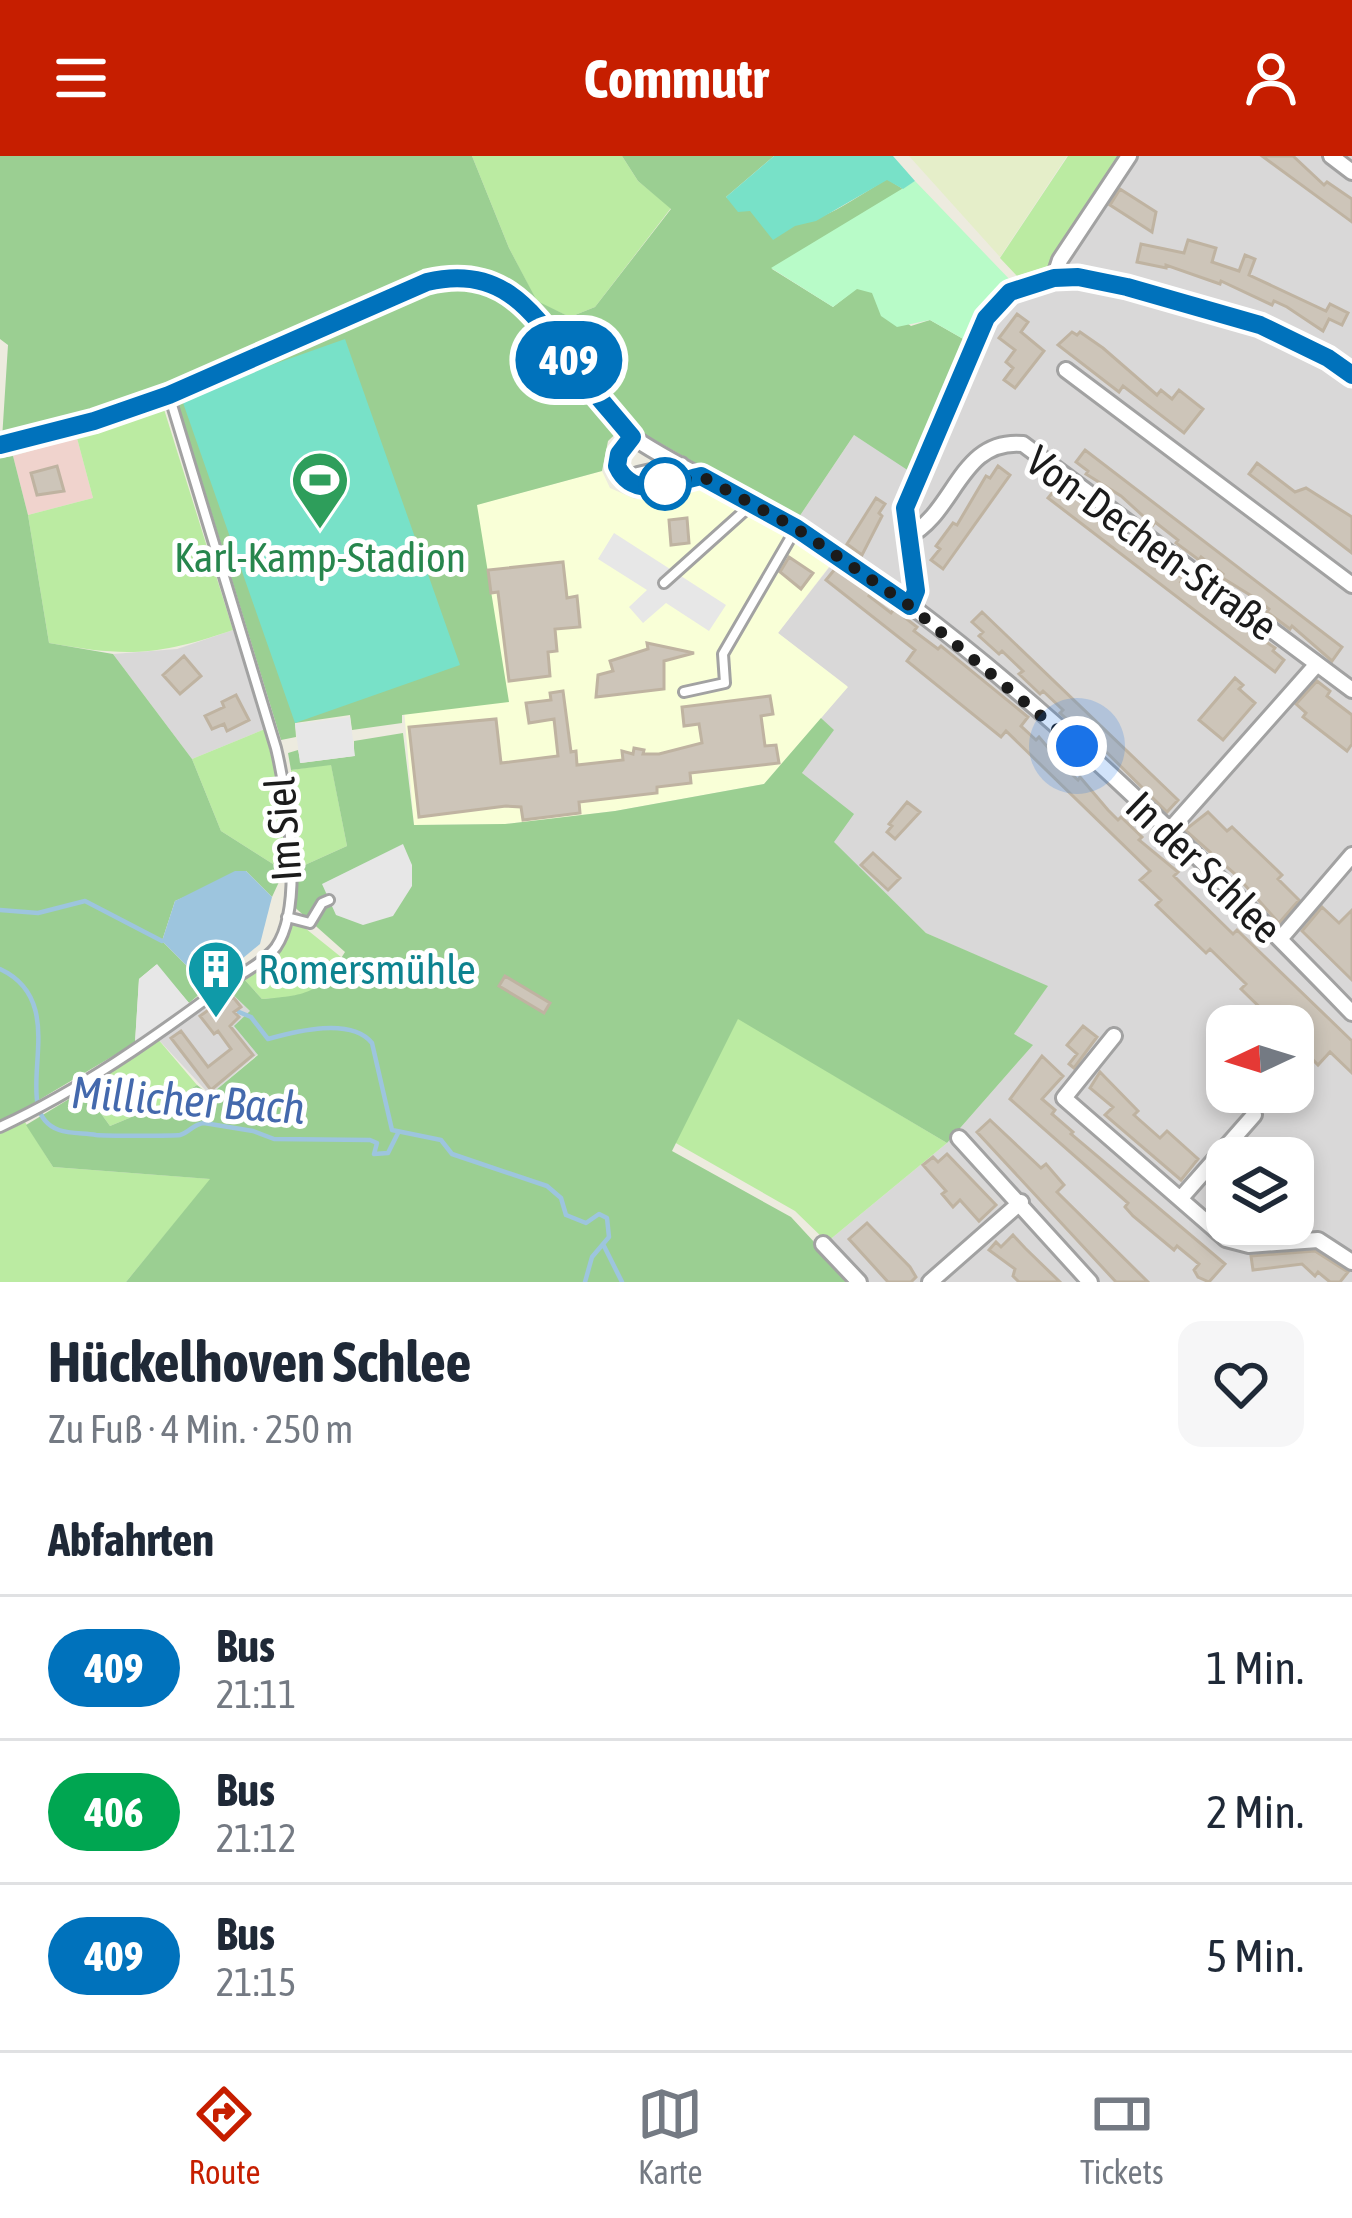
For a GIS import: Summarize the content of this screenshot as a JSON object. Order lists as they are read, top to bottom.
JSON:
{
  "streets": {
    "street": ["Von-Dechen-Straße", "In der Schlee"],
    "lane": ["Im Siel"]
  },
  "water": ["Millicher Bach"],
  "places": {
    "sports": ["Karl-Kamp-Stadion"],
    "building": ["Romersmühle"]
  },
  "lines": ["bus line 409"],
  "north": "left",
  "page": {
    "header": "Commutr",
    "on_map": "409",
    "heading": [
      ["Hückelhoven Schlee", "Zu Fuß · 4 Min. · 250 m"],
      "Abfahrten"
    ],
    "list": [
      {
        "mark": "409",
        "name": "Bus",
        "note": "21:11",
        "value": "1 Min."
      },
      {
        "mark": "406",
        "name": "Bus",
        "note": "21:12",
        "value": "2 Min."
      },
      {
        "mark": "409",
        "name": "Bus",
        "note": "21:15",
        "value": "5 Min."
      }
    ],
    "tabs": ["Route", "Karte", "Tickets"]
  }
}
